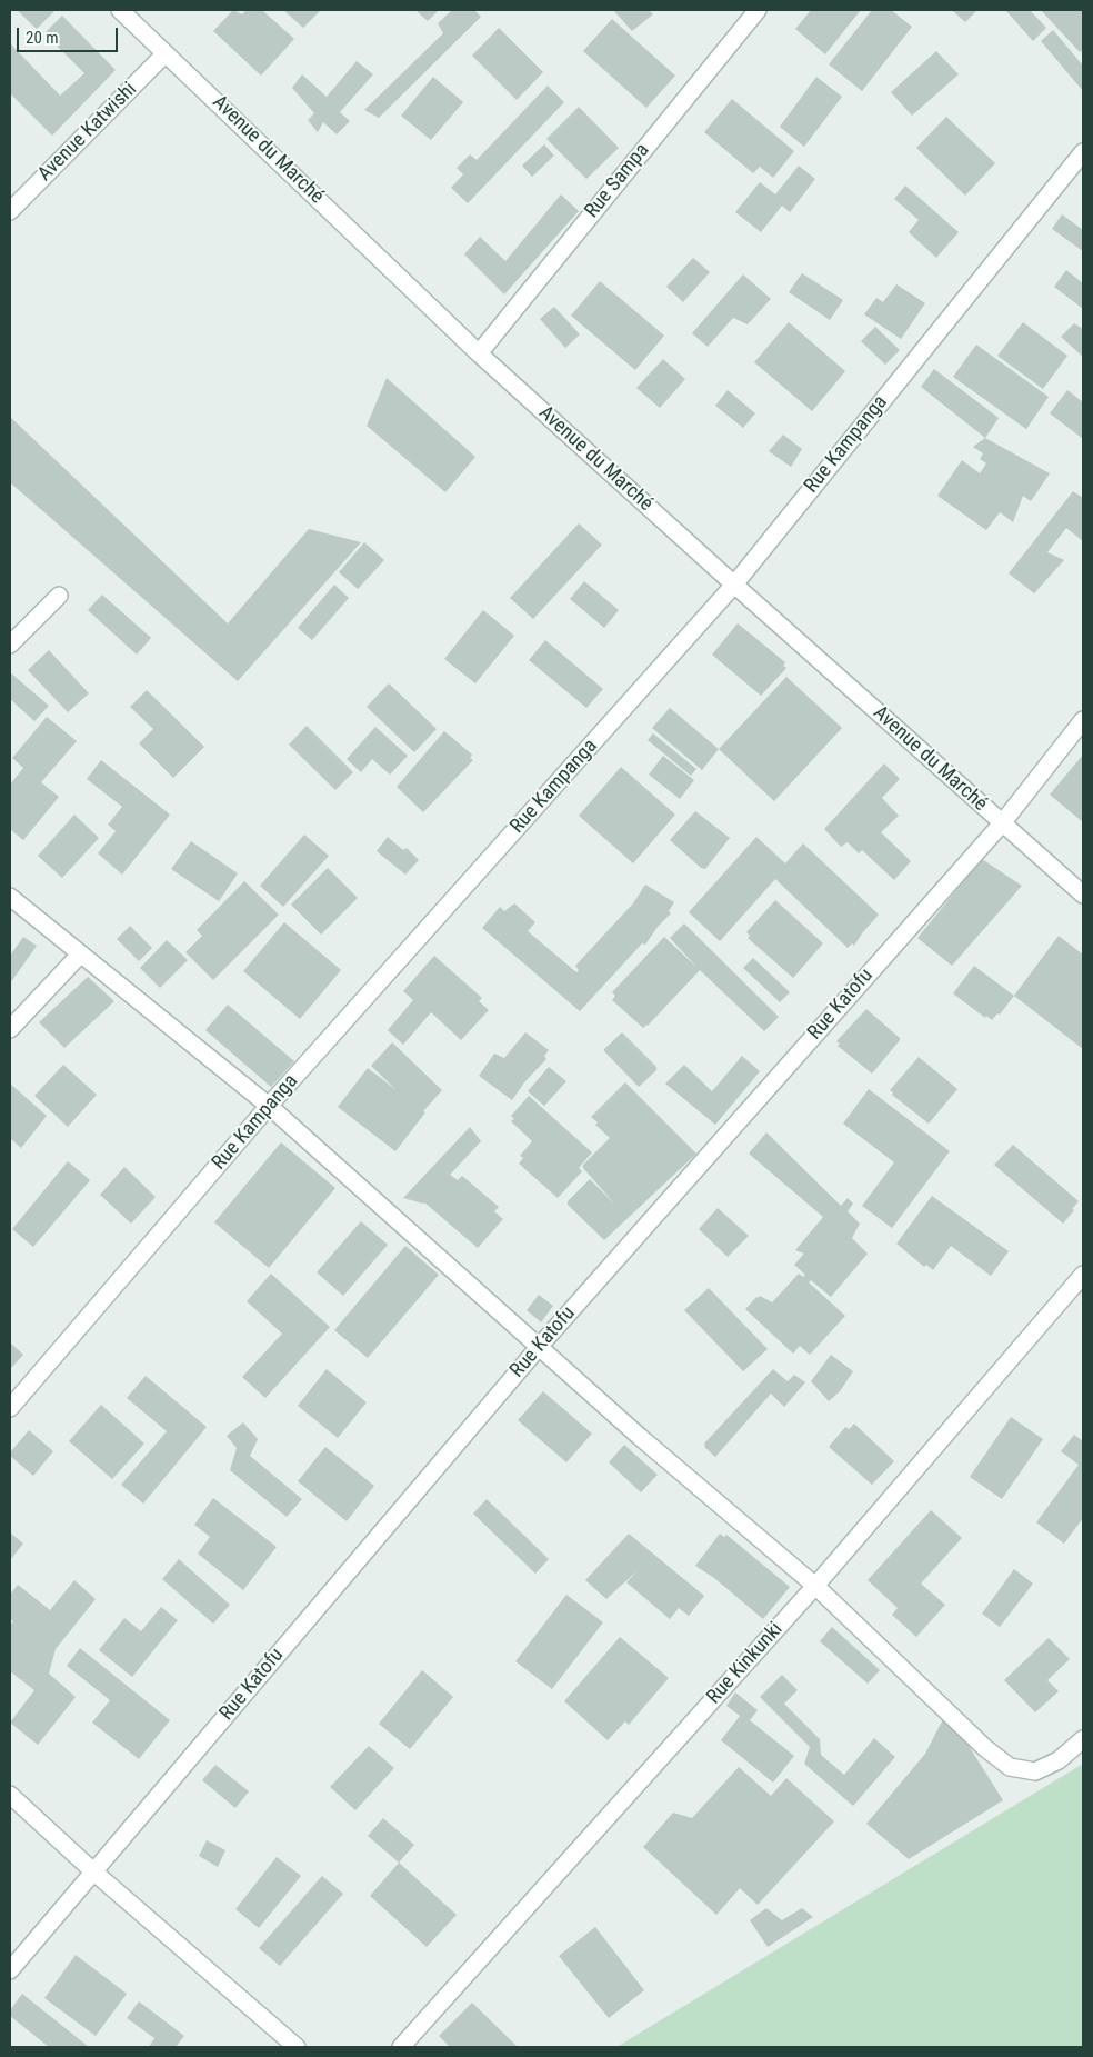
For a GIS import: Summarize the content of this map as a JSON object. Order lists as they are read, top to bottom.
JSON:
{
  "streets": {
    "street": [
      "Avenue Katwishi",
      "Avenue du Marché",
      "Rue Sampa",
      "Rue Kampanga",
      "Rue Katofu",
      "Rue Kinkunki"
    ]
  },
  "crossings": [
    ["Avenue Katwishi", "Avenue du Marché"],
    ["Avenue du Marché", "Rue Sampa"],
    ["Avenue du Marché", "Rue Kampanga"],
    ["Avenue du Marché", "Rue Katofu"]
  ],
  "scale_bar": "20 m"
}
